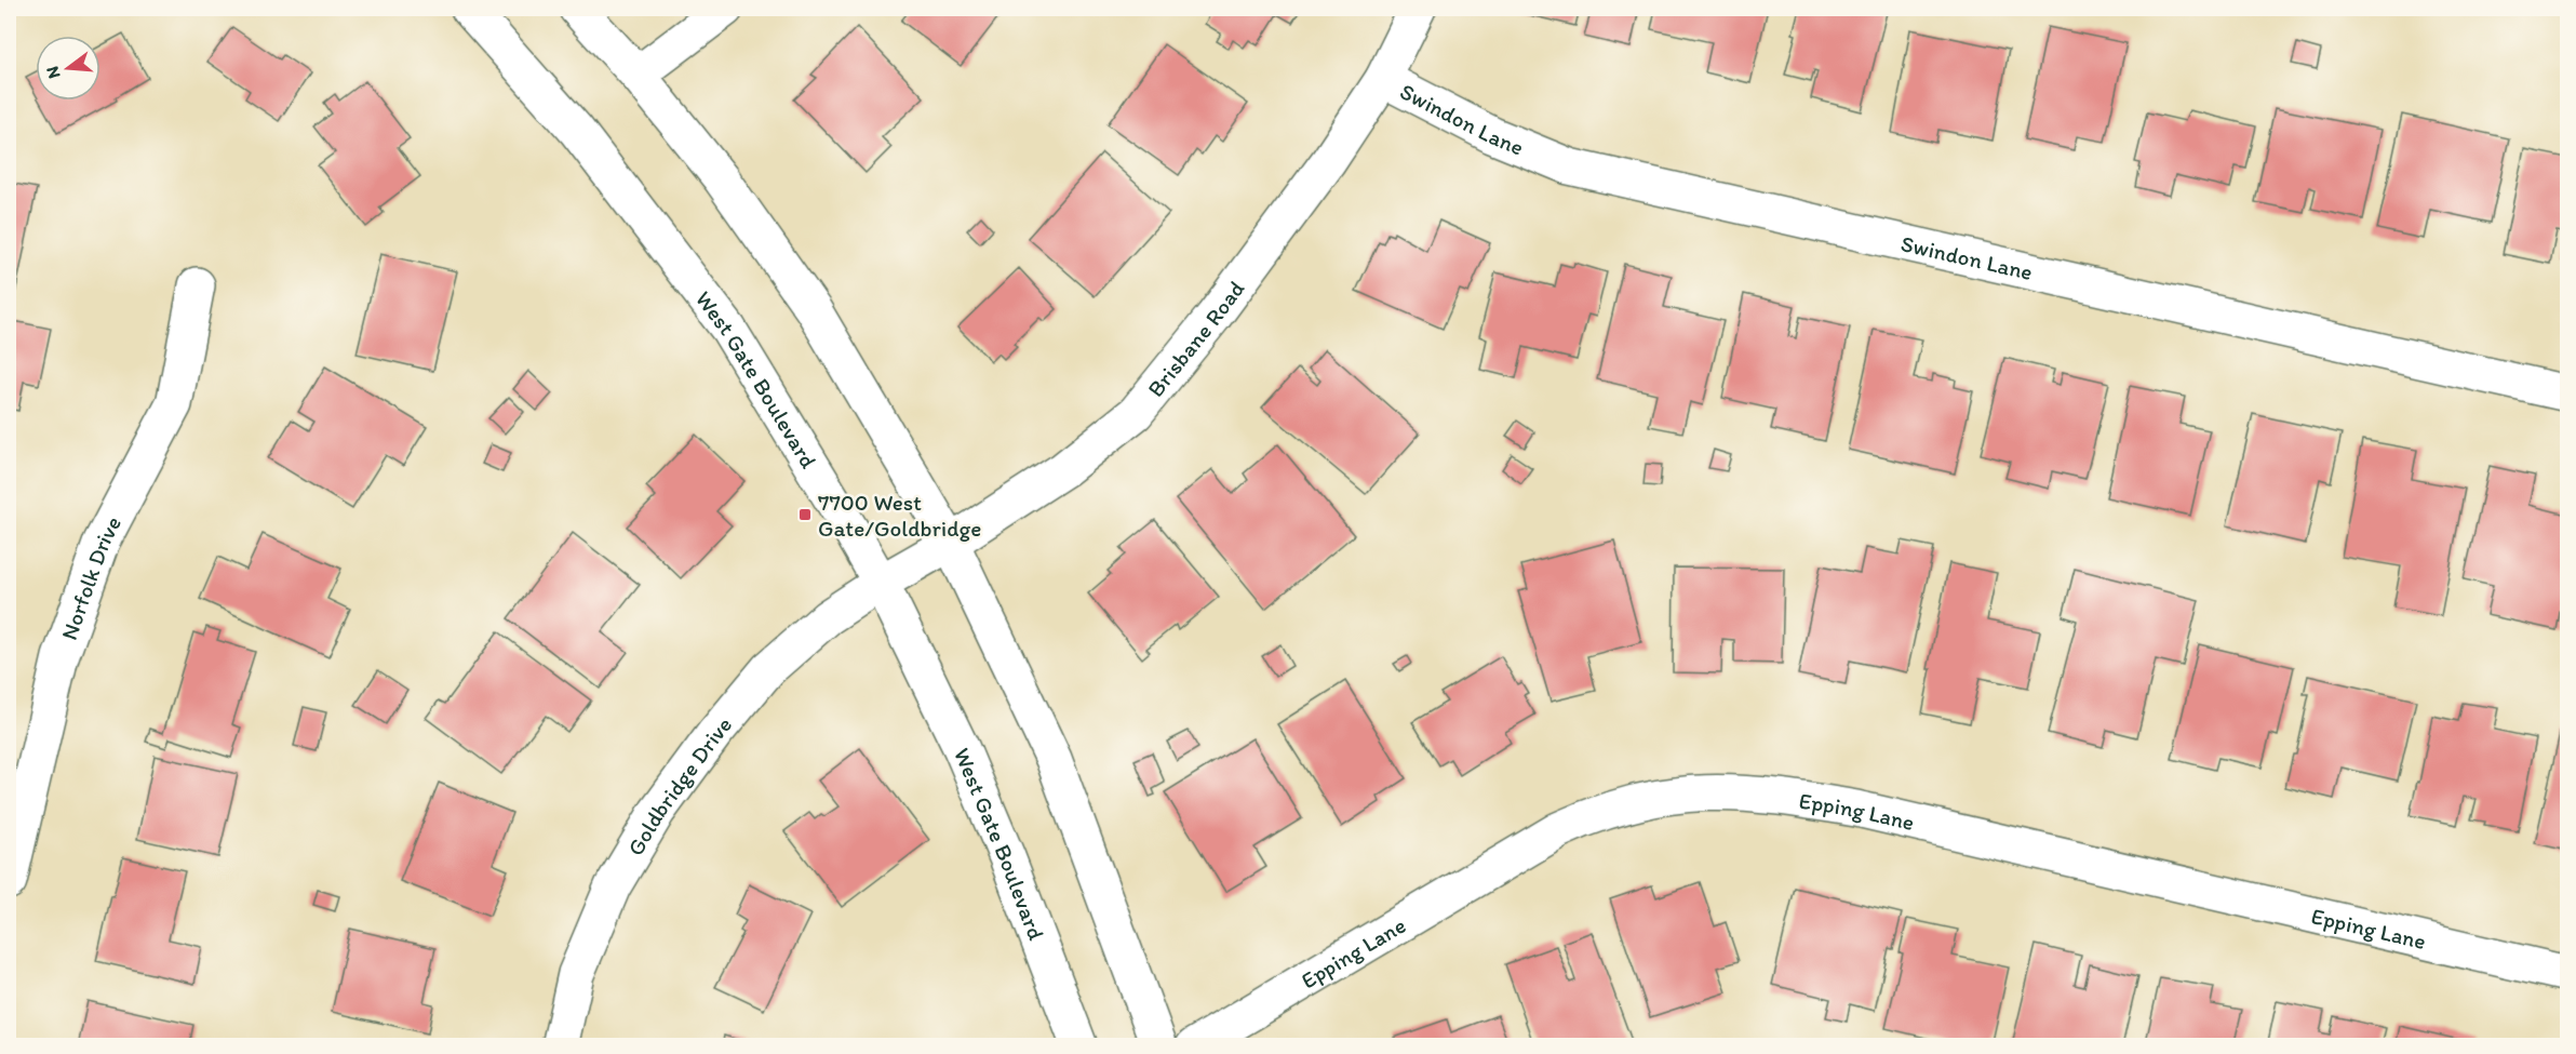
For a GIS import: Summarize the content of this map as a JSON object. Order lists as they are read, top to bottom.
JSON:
{
  "streets": {
    "street": [
      "Swindon Lane",
      "Brisbane Road",
      "West Gate Boulevard",
      "Norfolk Drive",
      "Goldbridge Drive",
      "Epping Lane"
    ]
  },
  "crossings": [
    ["Swindon Lane", "Brisbane Road"],
    ["Brisbane Road", "West Gate Boulevard"],
    ["Brisbane Road", "Goldbridge Drive"],
    ["West Gate Boulevard", "Goldbridge Drive"]
  ],
  "places": {
    "transit": ["7700 West Gate/Goldbridge"]
  },
  "north": "left"
}
